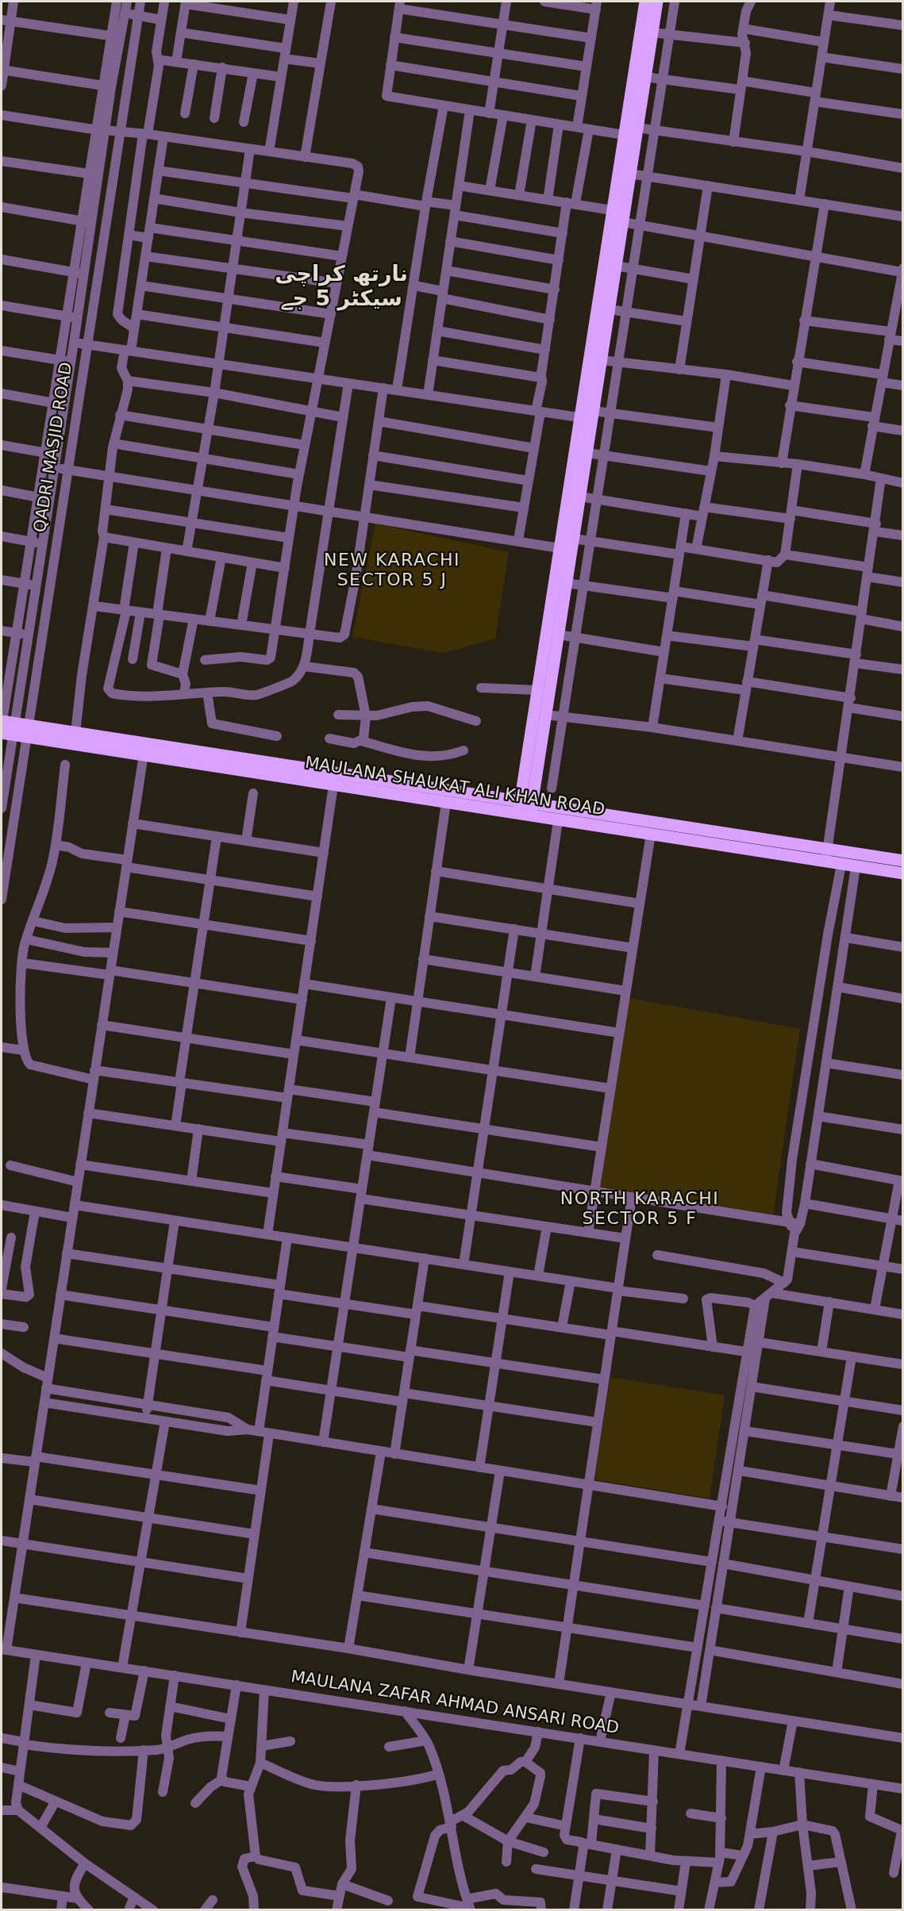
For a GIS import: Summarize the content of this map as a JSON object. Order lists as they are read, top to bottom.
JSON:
{
  "streets": {
    "main road": ["MAULANA SHAUKAT ALI KHAN ROAD"],
    "street": ["QADRI MASJID ROAD", "MAULANA ZAFAR AHMAD ANSARI ROAD"]
  },
  "crossings": [
    ["QADRI MASJID ROAD", "MAULANA SHAUKAT ALI KHAN ROAD"]
  ],
  "districts": ["نارتھ کراچی سیکٹر 5 جے", "NEW KARACHI SECTOR 5 J", "NORTH KARACHI SECTOR 5 F"]
}
